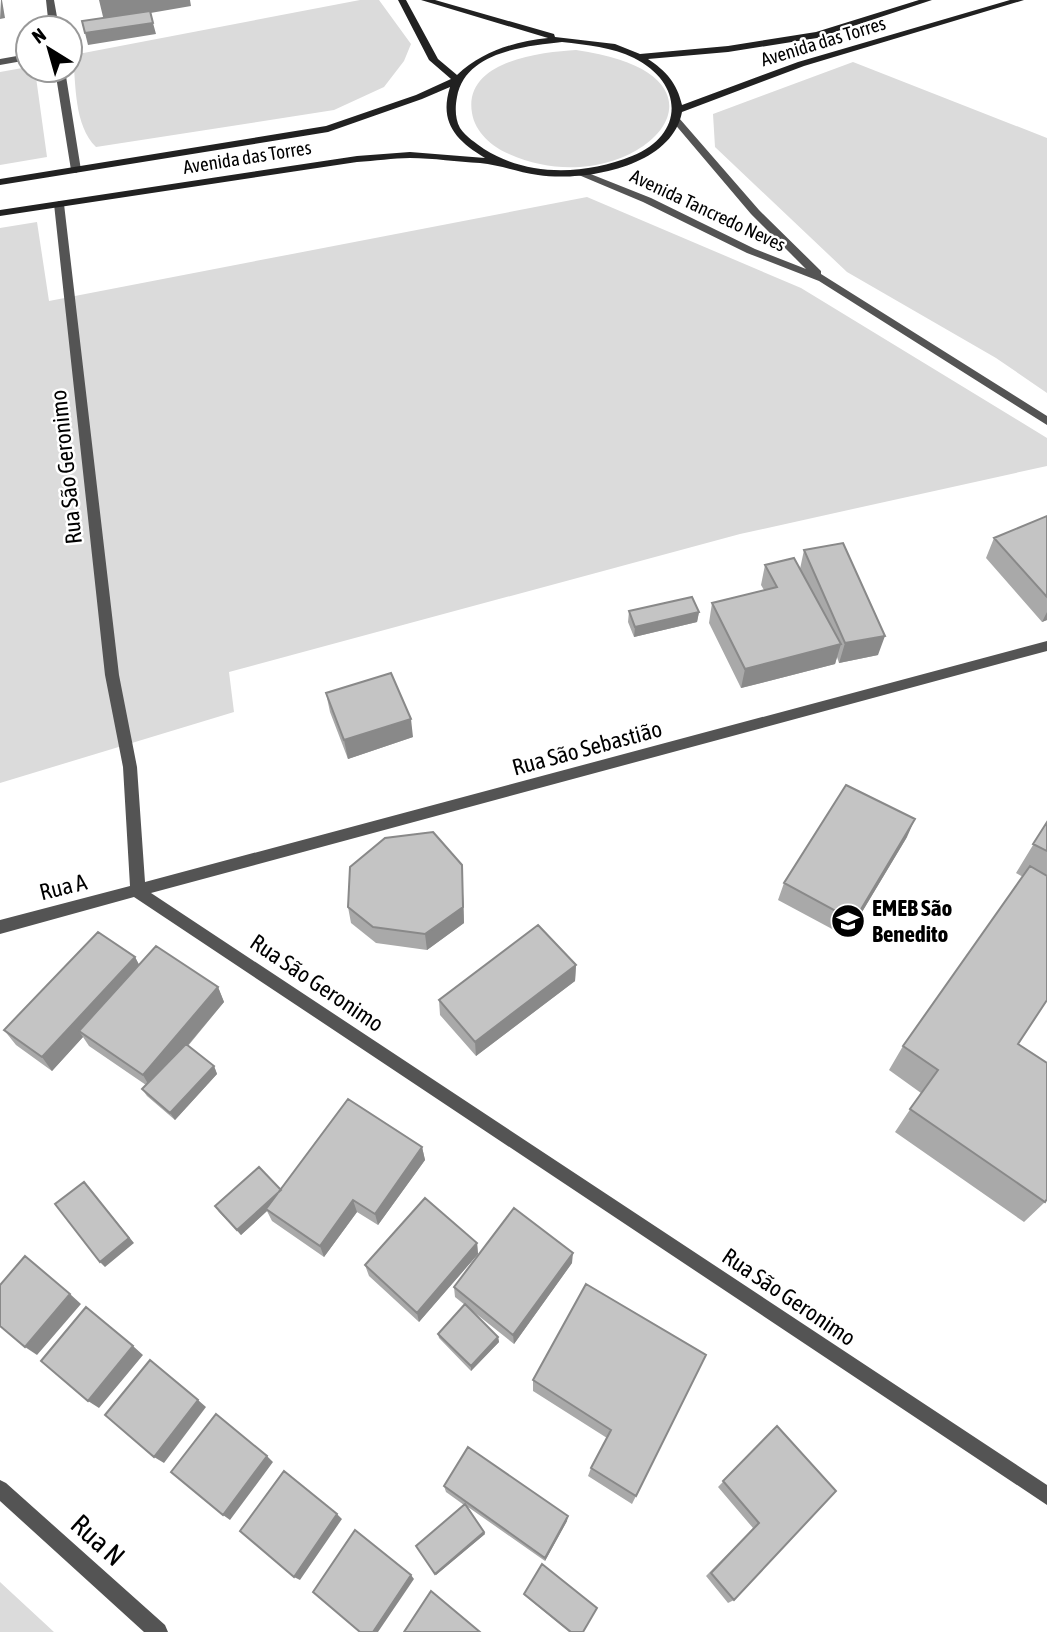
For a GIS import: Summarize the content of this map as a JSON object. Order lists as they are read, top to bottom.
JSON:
{
  "streets": {
    "main road": ["Avenida das Torres"],
    "street": [
      "Avenida Tancredo Neves",
      "Rua São Geronimo",
      "Rua São Sebastião",
      "Rua A",
      "Rua N"
    ]
  },
  "crossings": [
    ["Avenida das Torres", "Avenida Tancredo Neves"],
    ["Avenida das Torres", "Rua São Geronimo"],
    ["Rua São Geronimo", "Rua São Sebastião"],
    ["Rua São Geronimo", "Rua A"],
    ["Rua São Sebastião", "Rua A"]
  ],
  "places": {
    "school or university": ["EMEB São Benedito"]
  },
  "north": "top left"
}
